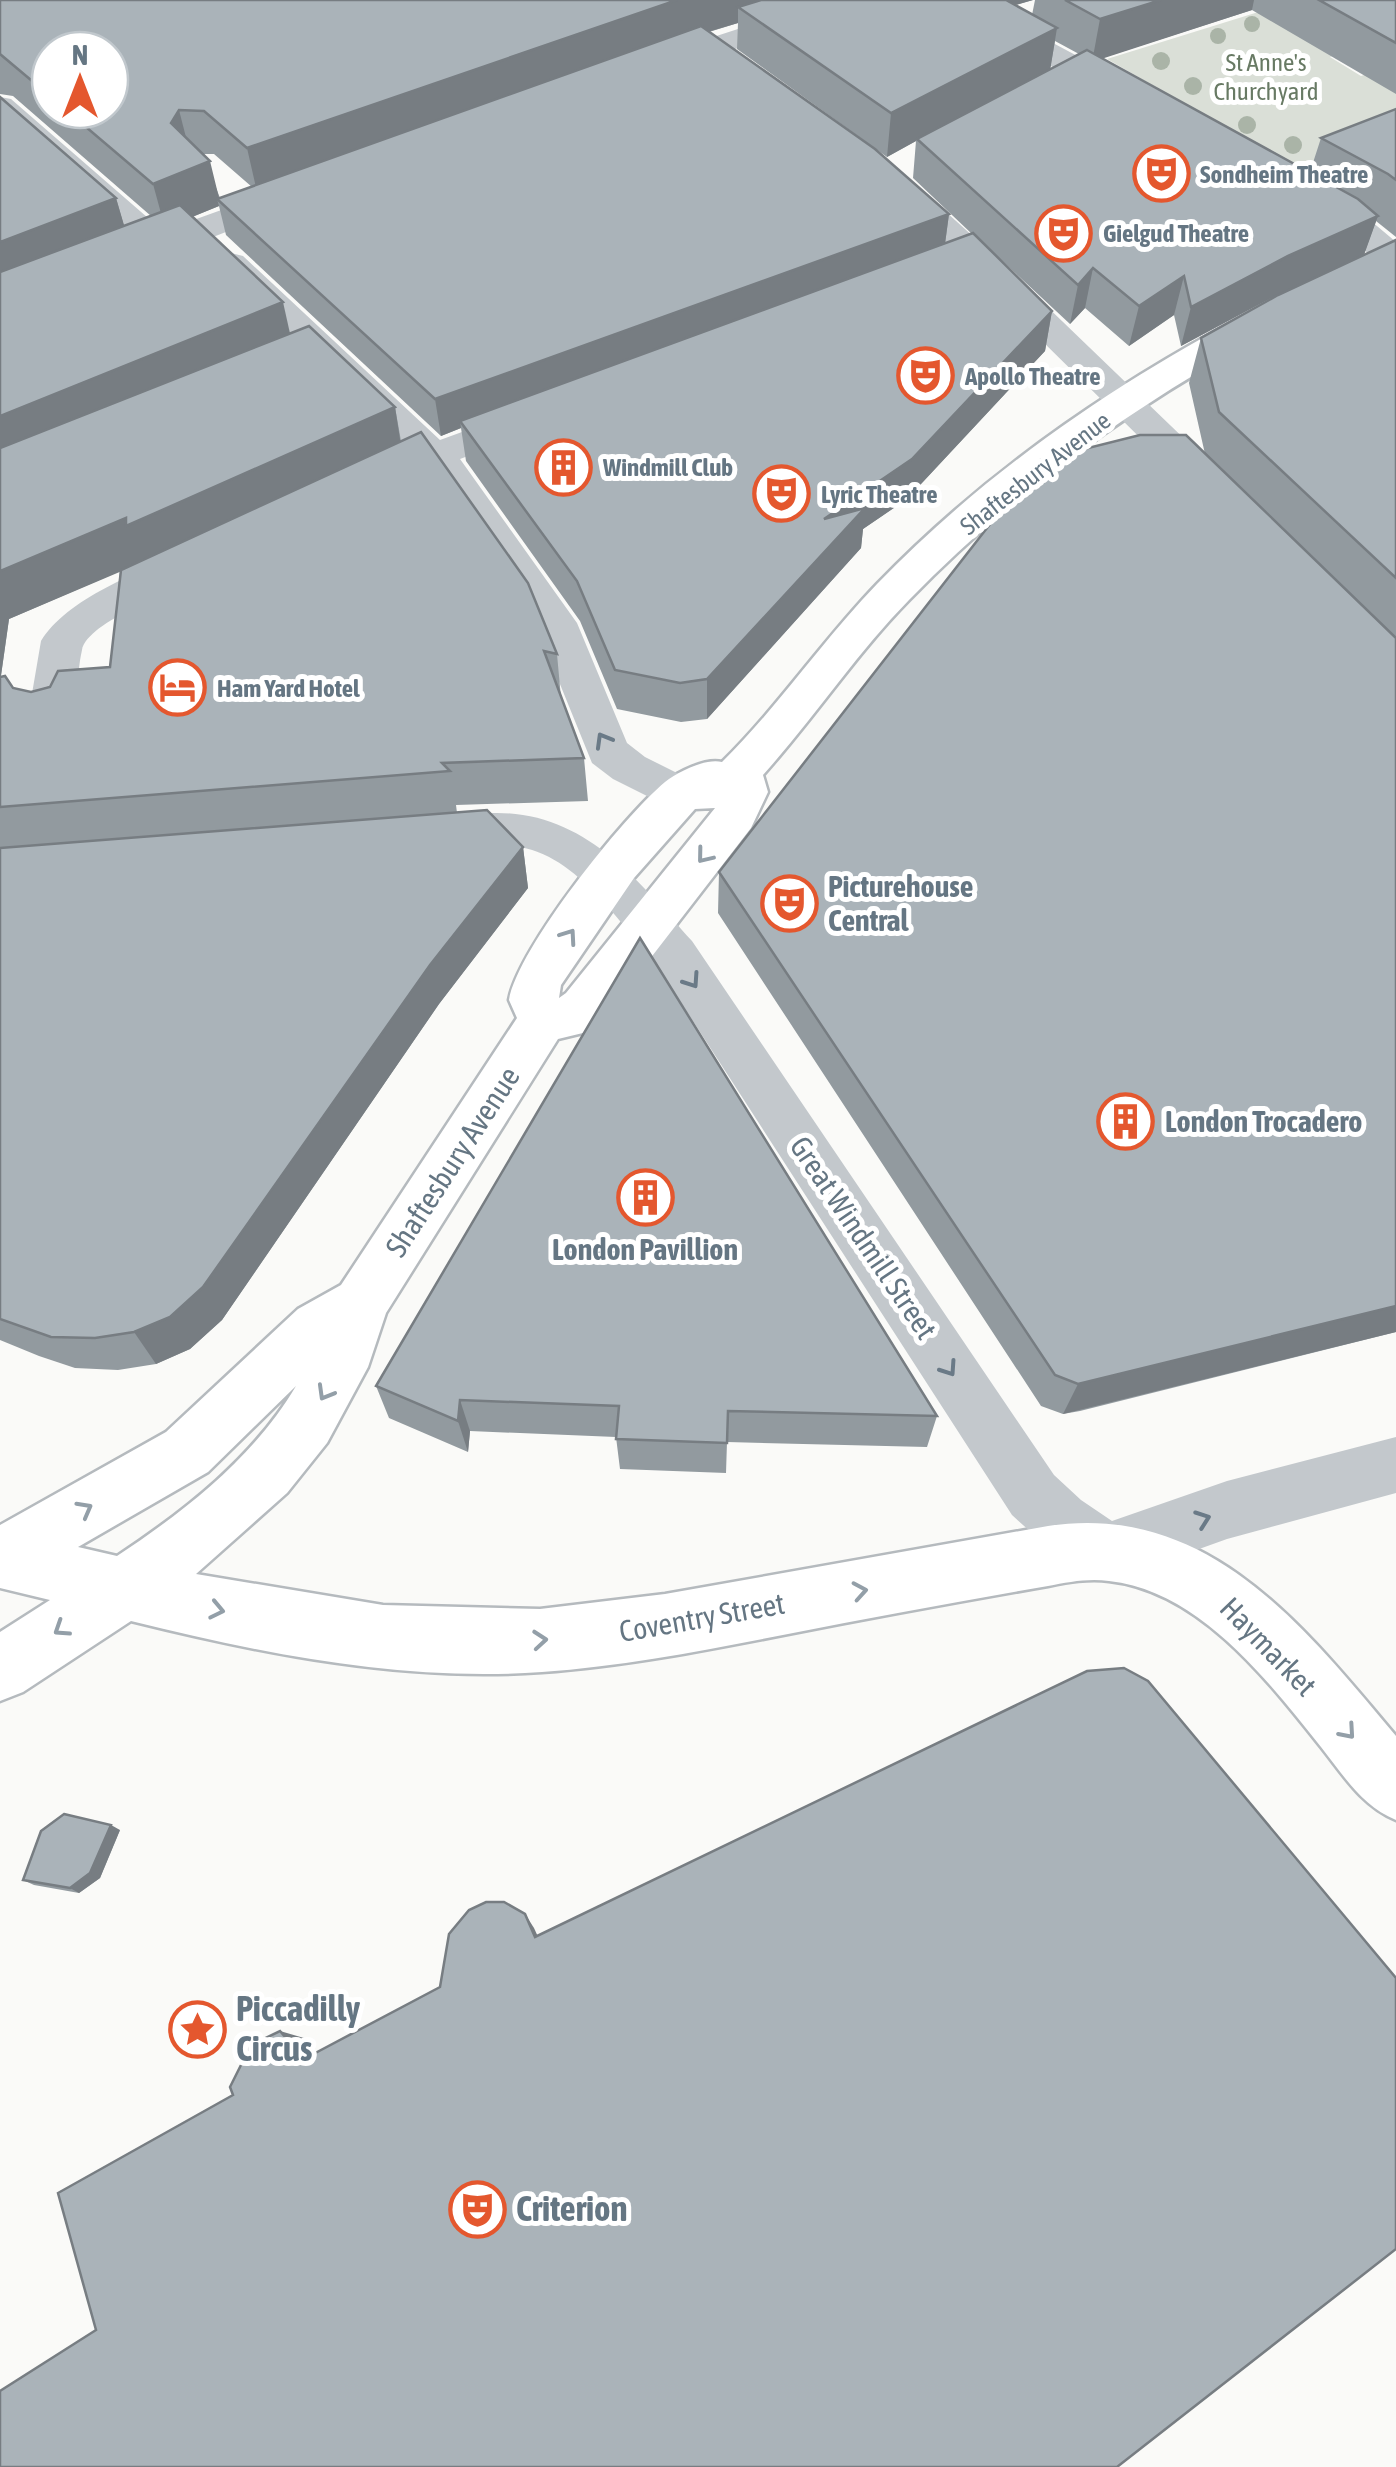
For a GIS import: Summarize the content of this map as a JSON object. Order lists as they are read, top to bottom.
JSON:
{
  "streets": {
    "main road": ["Shaftesbury Avenue", "Coventry Street", "Haymarket"],
    "street": ["Great Windmill Street"]
  },
  "crossings": [
    ["Shaftesbury Avenue", "Great Windmill Street"],
    ["Shaftesbury Avenue", "Coventry Street"],
    ["Great Windmill Street", "Coventry Street"],
    ["Great Windmill Street", "Haymarket"],
    ["Coventry Street", "Haymarket"]
  ],
  "one_way": ["Great Windmill Street", "Coventry Street", "Haymarket"],
  "parks": ["St Anne's Churchyard"],
  "places": {
    "theatre": [
      "Sondheim Theatre",
      "Gielgud Theatre",
      "Apollo Theatre",
      "Lyric Theatre",
      "Picturehouse Central",
      "Criterion"
    ],
    "building": ["Windmill Club", "London Trocadero", "London Pavillion"],
    "hotel": ["Ham Yard Hotel"],
    "place": ["Piccadilly Circus"]
  },
  "north": "top"
}
